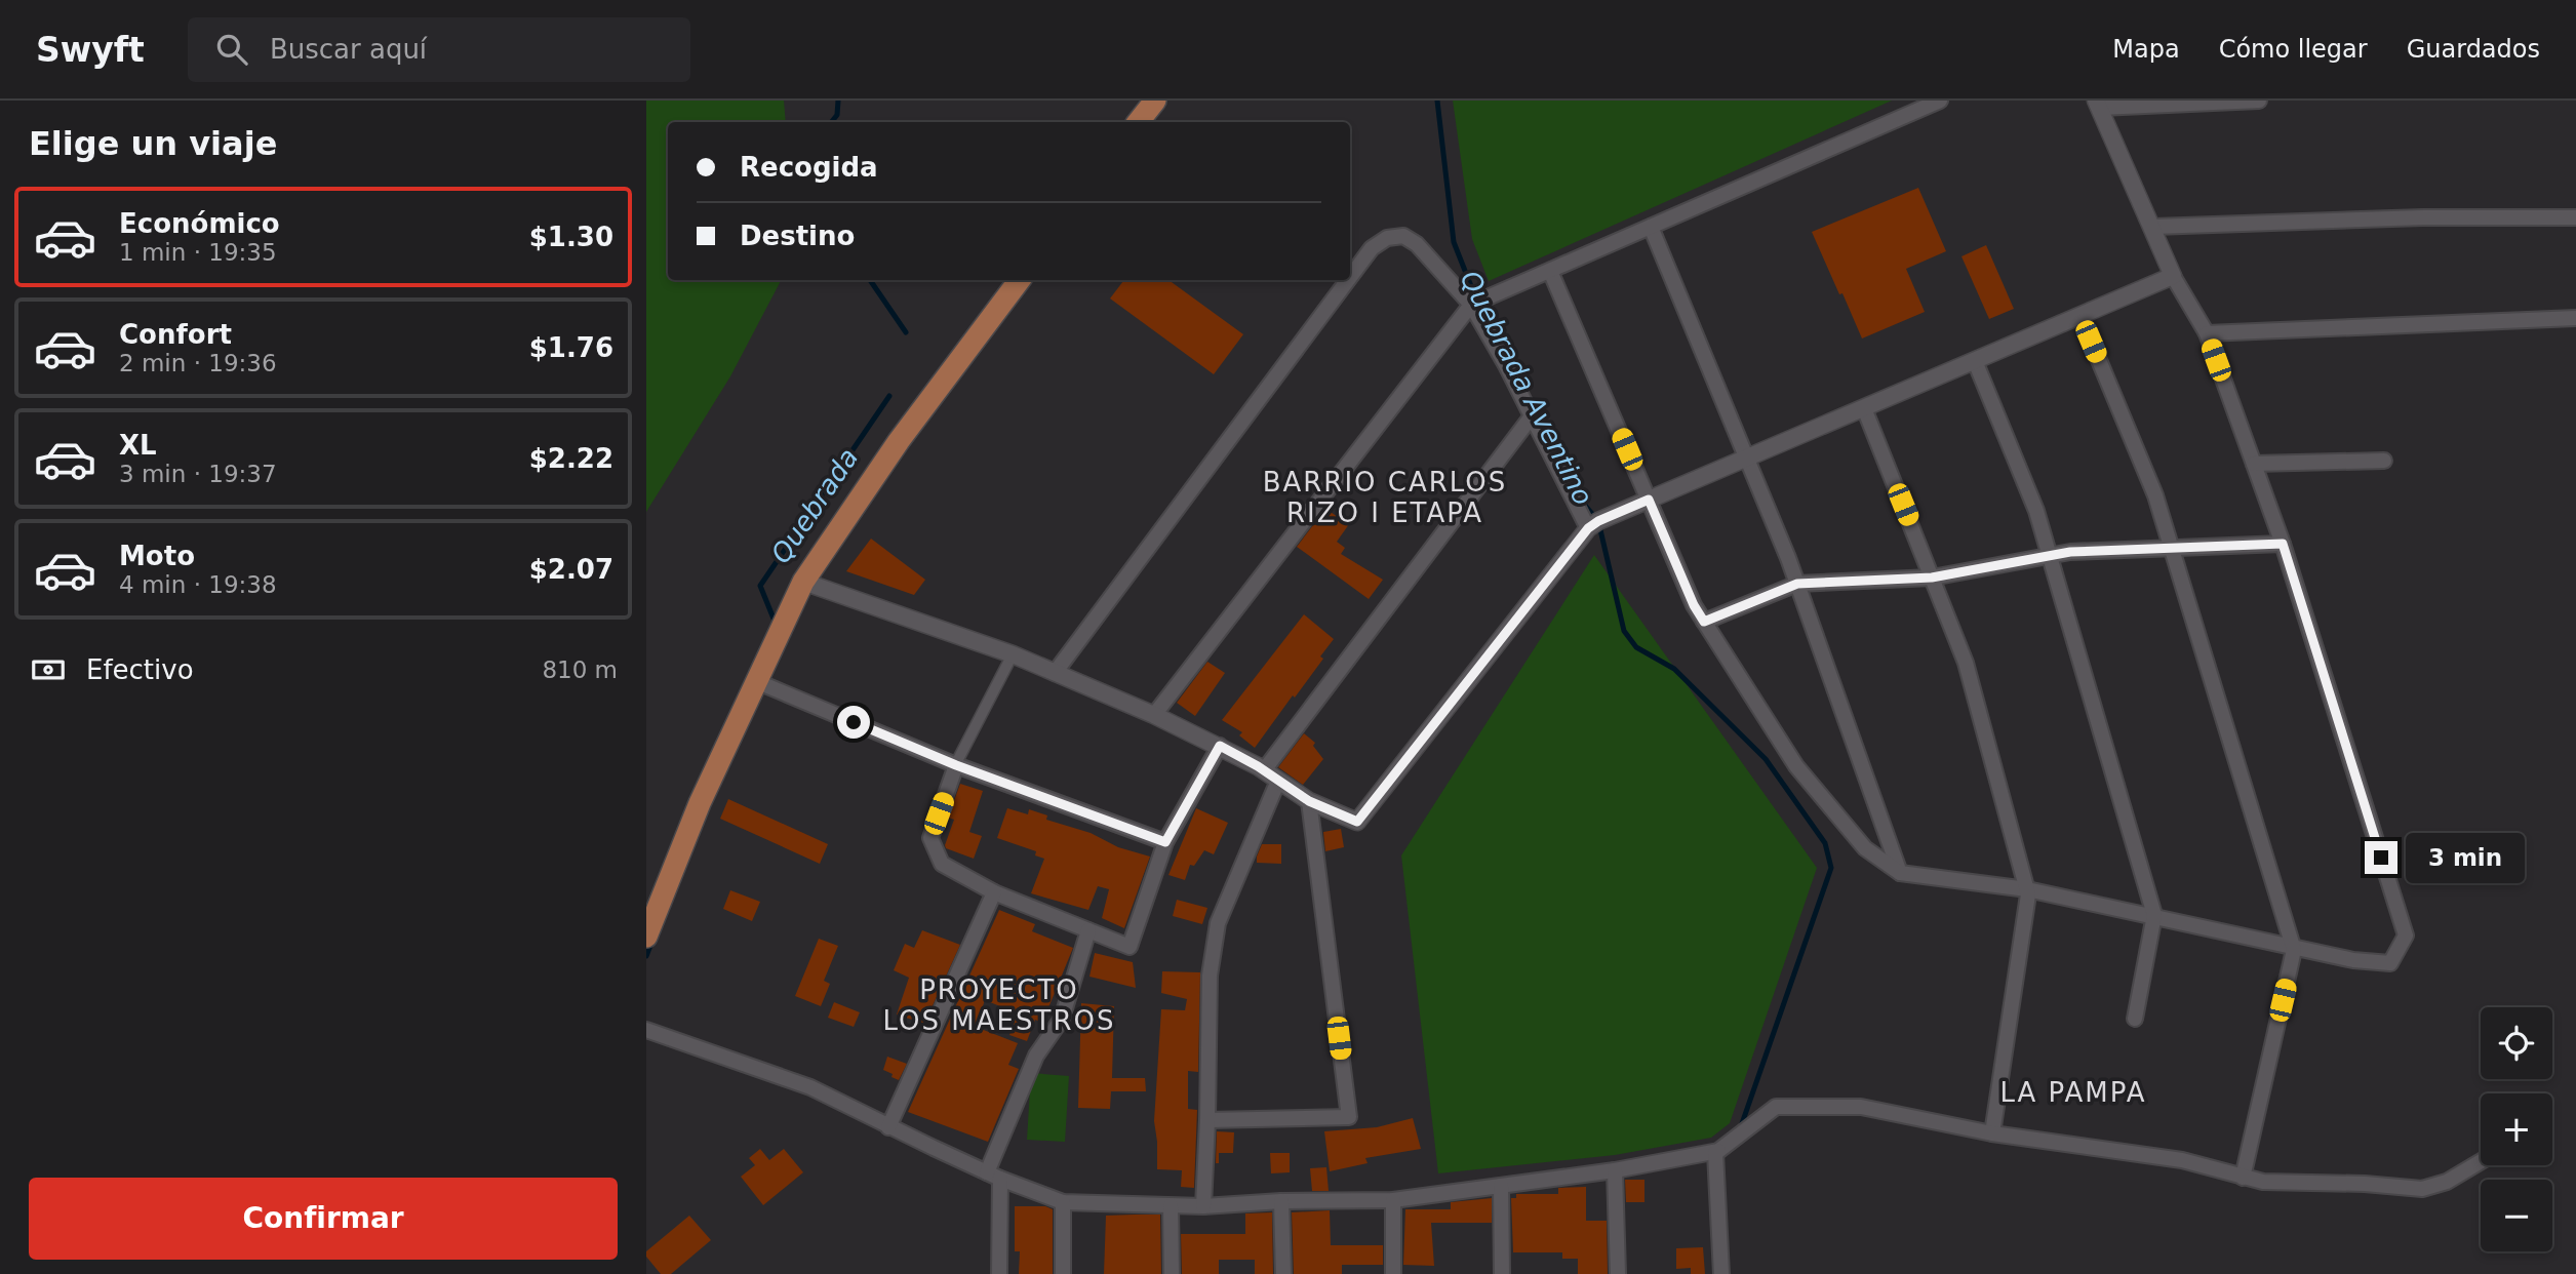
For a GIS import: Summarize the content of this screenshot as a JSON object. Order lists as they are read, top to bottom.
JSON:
{
  "districts": ["BARRIO CARLOS RIZO I ETAPA", "PROYECTO LOS MAESTROS", "LA PAMPA"],
  "water": ["Quebrada Aventino", "Quebrada"],
  "page": {
    "header": "Swyft",
    "search": "Buscar aquí",
    "nav": ["Mapa", "Cómo llegar", "Guardados"],
    "heading": "Elige un viaje",
    "banner": ["Recogida", "Destino"],
    "list": [
      {
        "name": "Económico",
        "note": "1 min · 19:35",
        "value": "$1.30"
      },
      {
        "name": "Confort",
        "note": "2 min · 19:36",
        "value": "$1.76"
      },
      {
        "name": "XL",
        "note": "3 min · 19:37",
        "value": "$2.22"
      },
      {
        "name": "Moto",
        "note": "4 min · 19:38",
        "value": "$2.07"
      }
    ],
    "pay": ["Efectivo", "810 m"],
    "bubble": "3 min",
    "map_buttons": ["+", "−"],
    "buttons": "Confirmar"
  }
}
